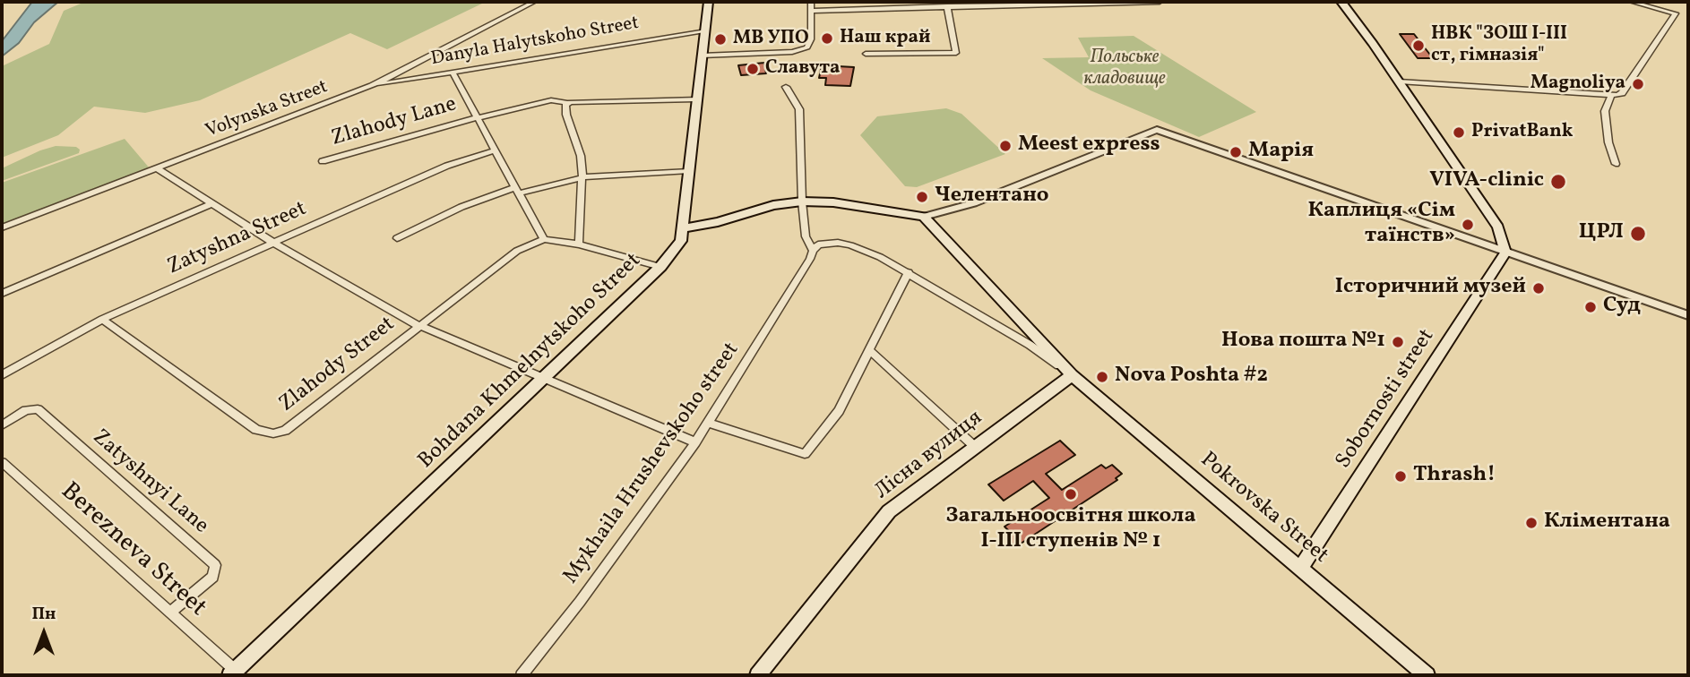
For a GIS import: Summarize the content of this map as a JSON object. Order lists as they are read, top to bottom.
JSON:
{
  "streets": {
    "main road": [
      "Bohdana Khmelnytskoho Street",
      "Sobornosti street",
      "Лісна вулиця",
      "Pokrovska Street"
    ],
    "street": [
      "Danyla Halytskoho Street",
      "Volynska Street",
      "Zlahody Lane",
      "Zatyshna Street",
      "Zlahody Street",
      "Mykhaila Hrushevskoho street",
      "Zatyshnyi Lane",
      "Berezneva Street"
    ]
  },
  "crossings": [
    ["Danyla Halytskoho Street", "Volynska Street"],
    ["Zatyshna Street", "Zlahody Street"],
    ["Bohdana Khmelnytskoho Street", "Berezneva Street"],
    ["Sobornosti street", "Pokrovska Street"],
    ["Лісна вулиця", "Pokrovska Street"],
    ["Mykhaila Hrushevskoho street", "Pokrovska Street"],
    ["Zatyshnyi Lane", "Berezneva Street"]
  ],
  "parks": ["Польське кладовище"],
  "places": [
    "Наш край",
    "МВ УПО",
    "НВК \"ЗОШ І-ІІІ ст, гімназія\"",
    "Славута",
    "Magnoliya",
    "PrivatBank",
    "Meest express",
    "Марія",
    "VIVA-clinic",
    "Челентано",
    "Каплиця «Сім таїнств»",
    "ЦРЛ",
    "Історичний музей",
    "Суд",
    "Нова пошта №1",
    "Nova Poshta #2",
    "Thrash!",
    "Загальноосвітня школа І-ІІІ ступенів № 1",
    "Кліментана"
  ],
  "north": "top"
}
